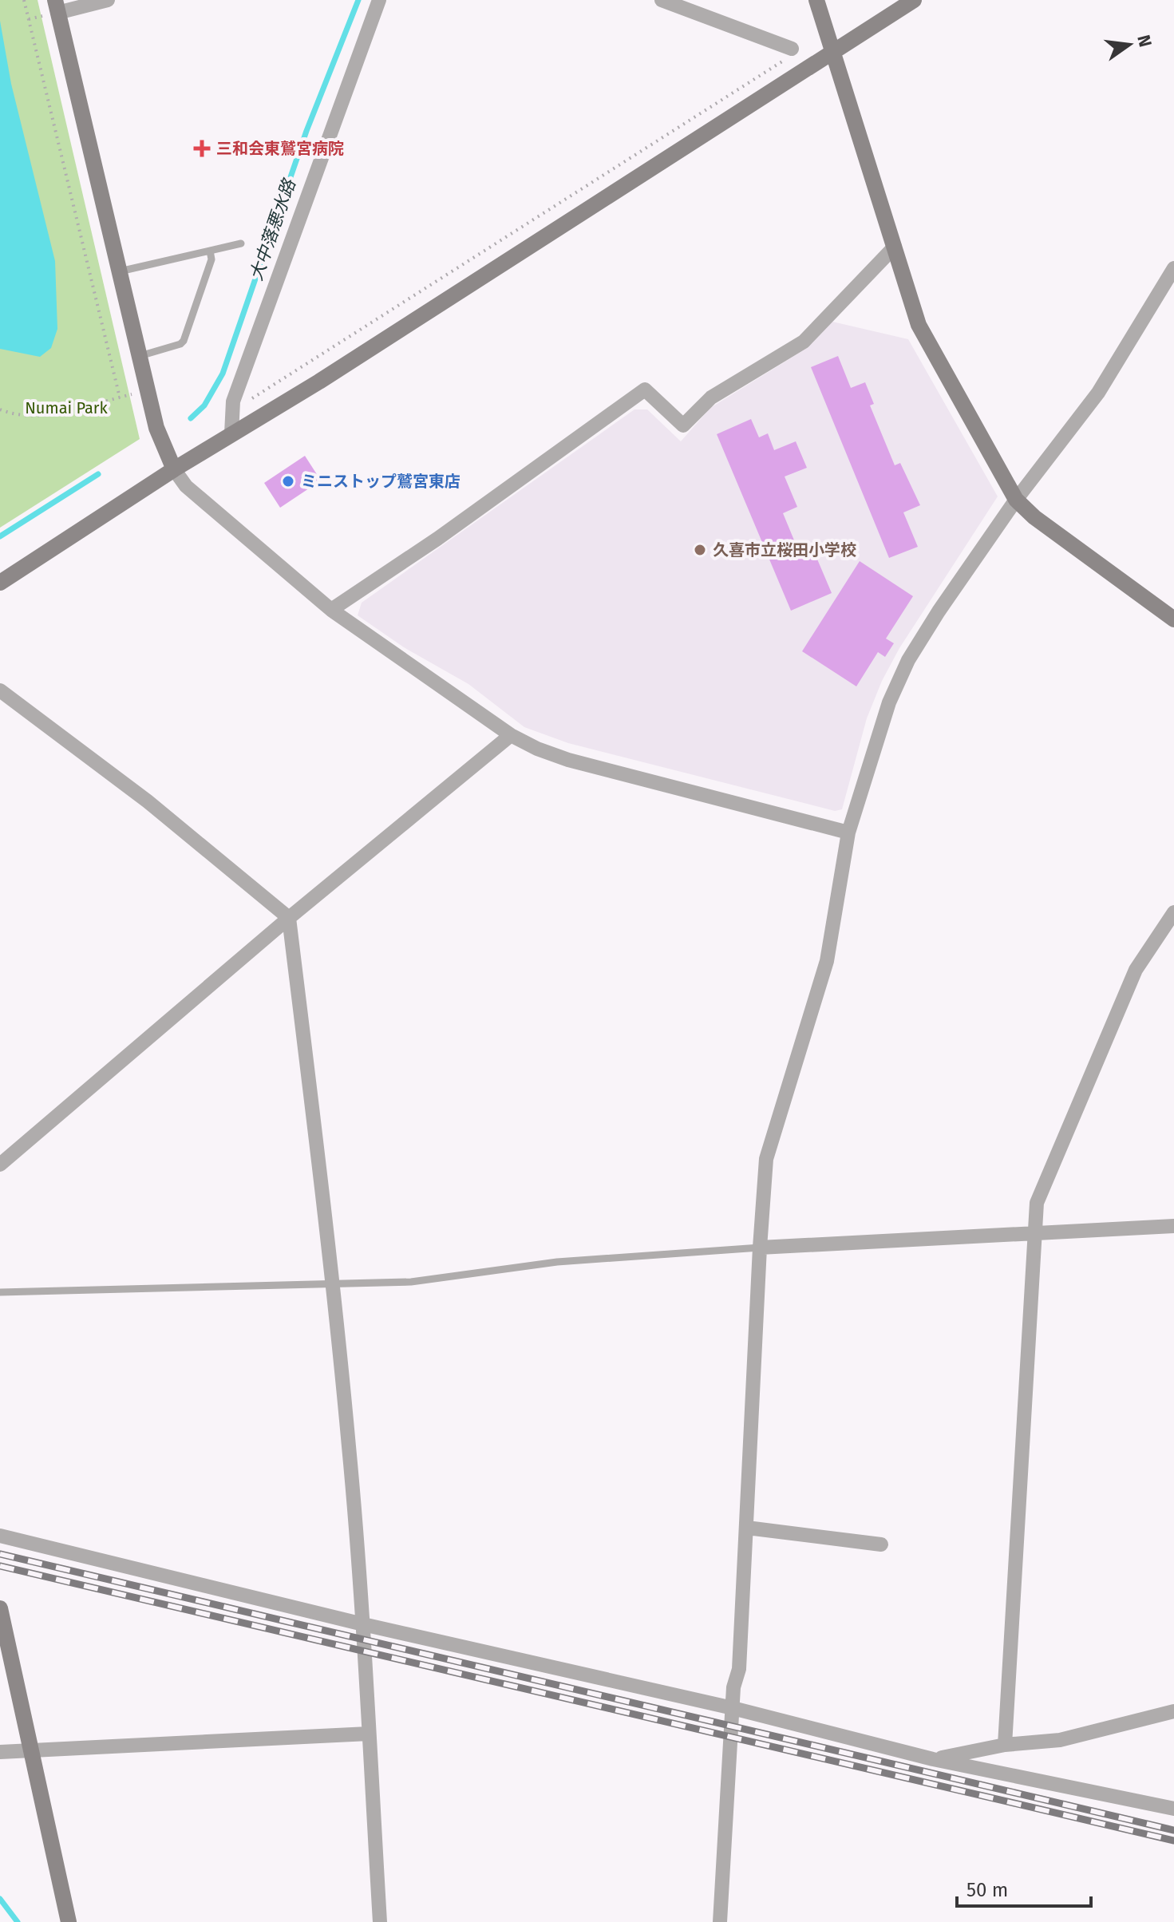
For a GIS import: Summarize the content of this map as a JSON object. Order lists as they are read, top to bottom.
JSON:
{
  "water": ["大中落悪水路"],
  "parks": ["Numai Park"],
  "places": {
    "health": ["三和会東鷲宮病院"],
    "other": ["ミニストップ鷲宮東店", "久喜市立桜田小学校"]
  },
  "scale_bar": "50 m",
  "north": "right"
}
